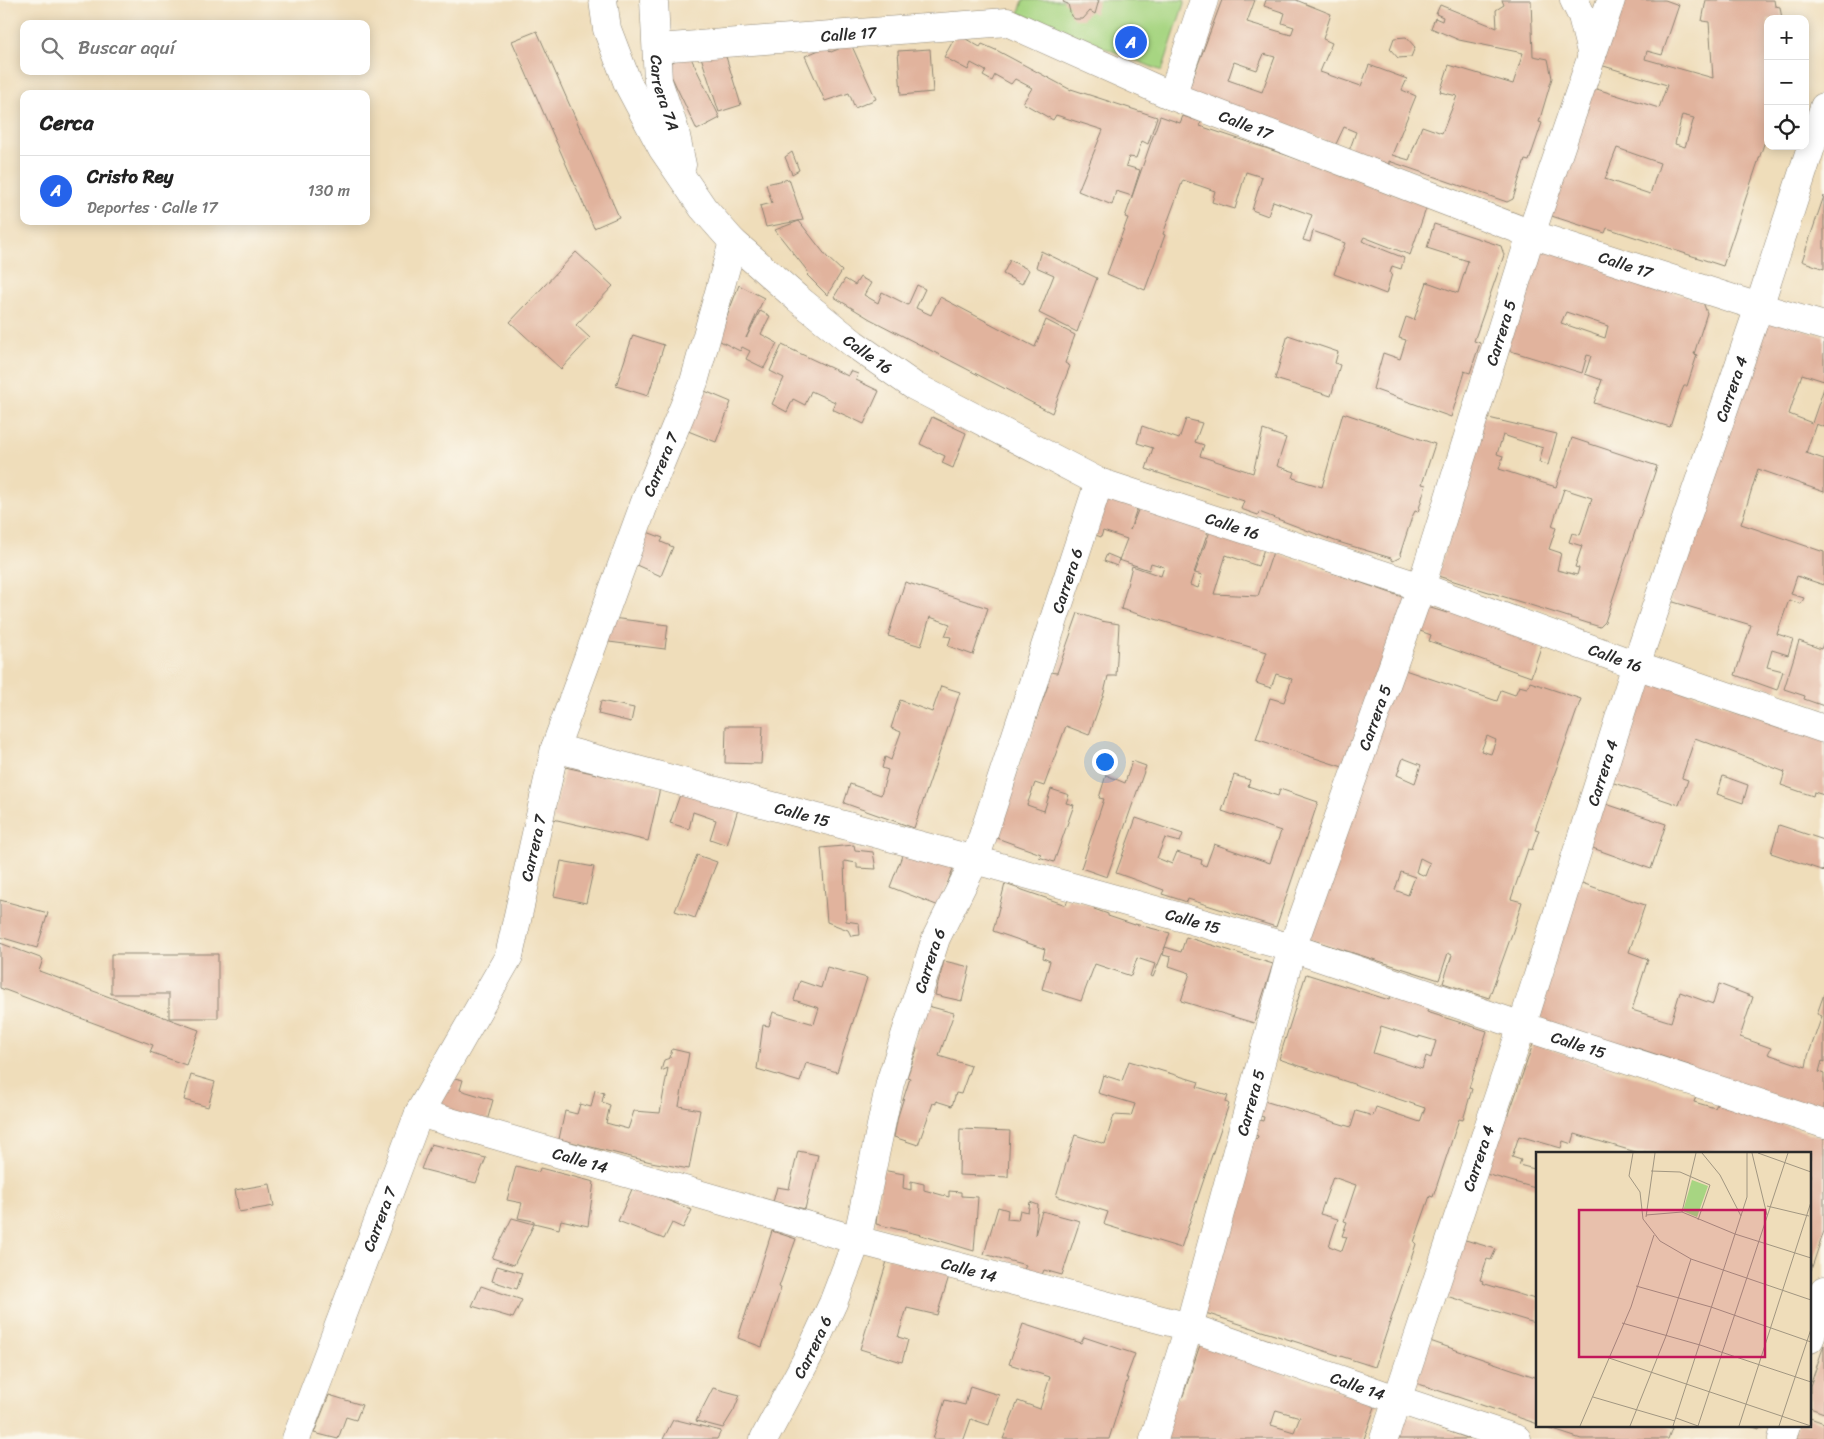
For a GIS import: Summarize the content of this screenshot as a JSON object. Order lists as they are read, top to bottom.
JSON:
{
  "streets": {
    "street": [
      "Calle 17",
      "Carrera 7A",
      "Carrera 5",
      "Calle 16",
      "Carrera 4",
      "Carrera 7",
      "Carrera 6",
      "Calle 15",
      "Calle 14"
    ]
  },
  "crossings": [
    ["Calle 17", "Carrera 7A"],
    ["Calle 17", "Carrera 5"],
    ["Calle 17", "Carrera 4"],
    ["Carrera 7A", "Calle 16"],
    ["Carrera 5", "Calle 16"],
    ["Carrera 5", "Calle 15"],
    ["Carrera 5", "Calle 14"],
    ["Calle 16", "Carrera 4"],
    ["Calle 16", "Carrera 7"],
    ["Calle 16", "Carrera 6"],
    ["Carrera 4", "Calle 15"],
    ["Carrera 4", "Calle 14"],
    ["Carrera 7", "Calle 15"],
    ["Carrera 7", "Calle 14"],
    ["Carrera 6", "Calle 15"],
    ["Carrera 6", "Calle 14"]
  ],
  "page": {
    "map_buttons": ["+", "−"],
    "search": "Buscar aquí",
    "pins": "A",
    "heading": "Cerca",
    "list": [
      {
        "mark": "A",
        "name": "Cristo Rey",
        "note": "Deportes · Calle 17",
        "value": "130 m"
      }
    ]
  }
}
